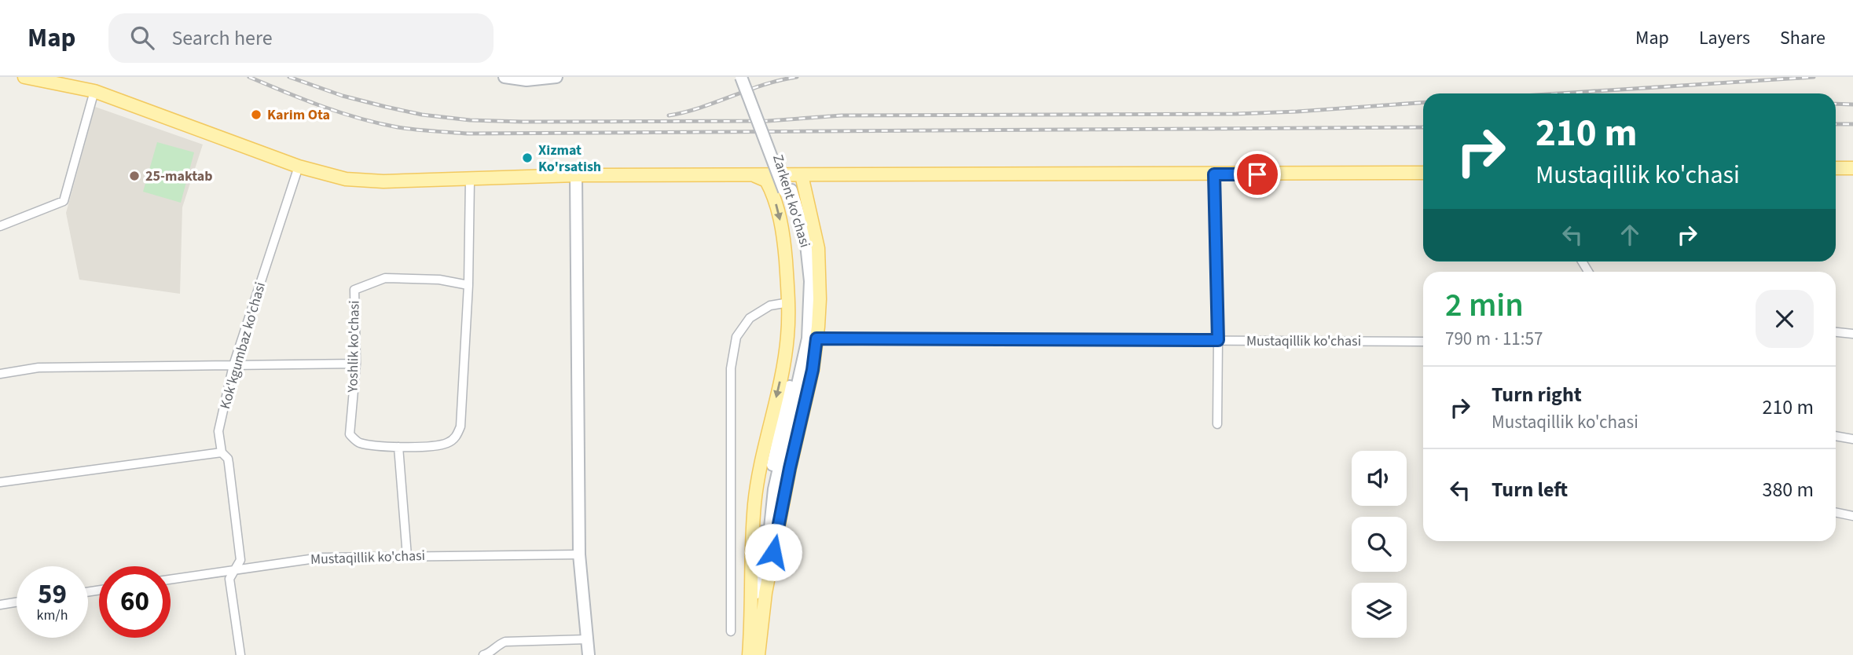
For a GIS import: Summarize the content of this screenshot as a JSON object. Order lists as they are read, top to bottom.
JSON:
{
  "streets": {
    "main road": ["Zarkent ko'chasi"],
    "street": ["Mustaqillik ko'chasi", "Kok'kgumbaz ko'chasi", "Yoshlik ko'chasi"]
  },
  "crossings": [
    ["Mustaqillik ko'chasi", "Kok'kgumbaz ko'chasi"]
  ],
  "places": ["Karim Ota", "Xizmat Ko'rsatish", "25-maktab"],
  "page": {
    "header": "Map",
    "search": "Search here",
    "nav": ["Map", "Layers", "Share"],
    "turn": ["210 m", "Mustaqillik ko'chasi"],
    "heading": ["2 min", "790 m · 11:57"],
    "list": [
      {
        "name": "Turn right",
        "note": "Mustaqillik ko'chasi",
        "value": "210 m"
      },
      {
        "name": "Turn left",
        "value": "380 m"
      }
    ],
    "speed": "59 km/h",
    "limit": "60"
  }
}
